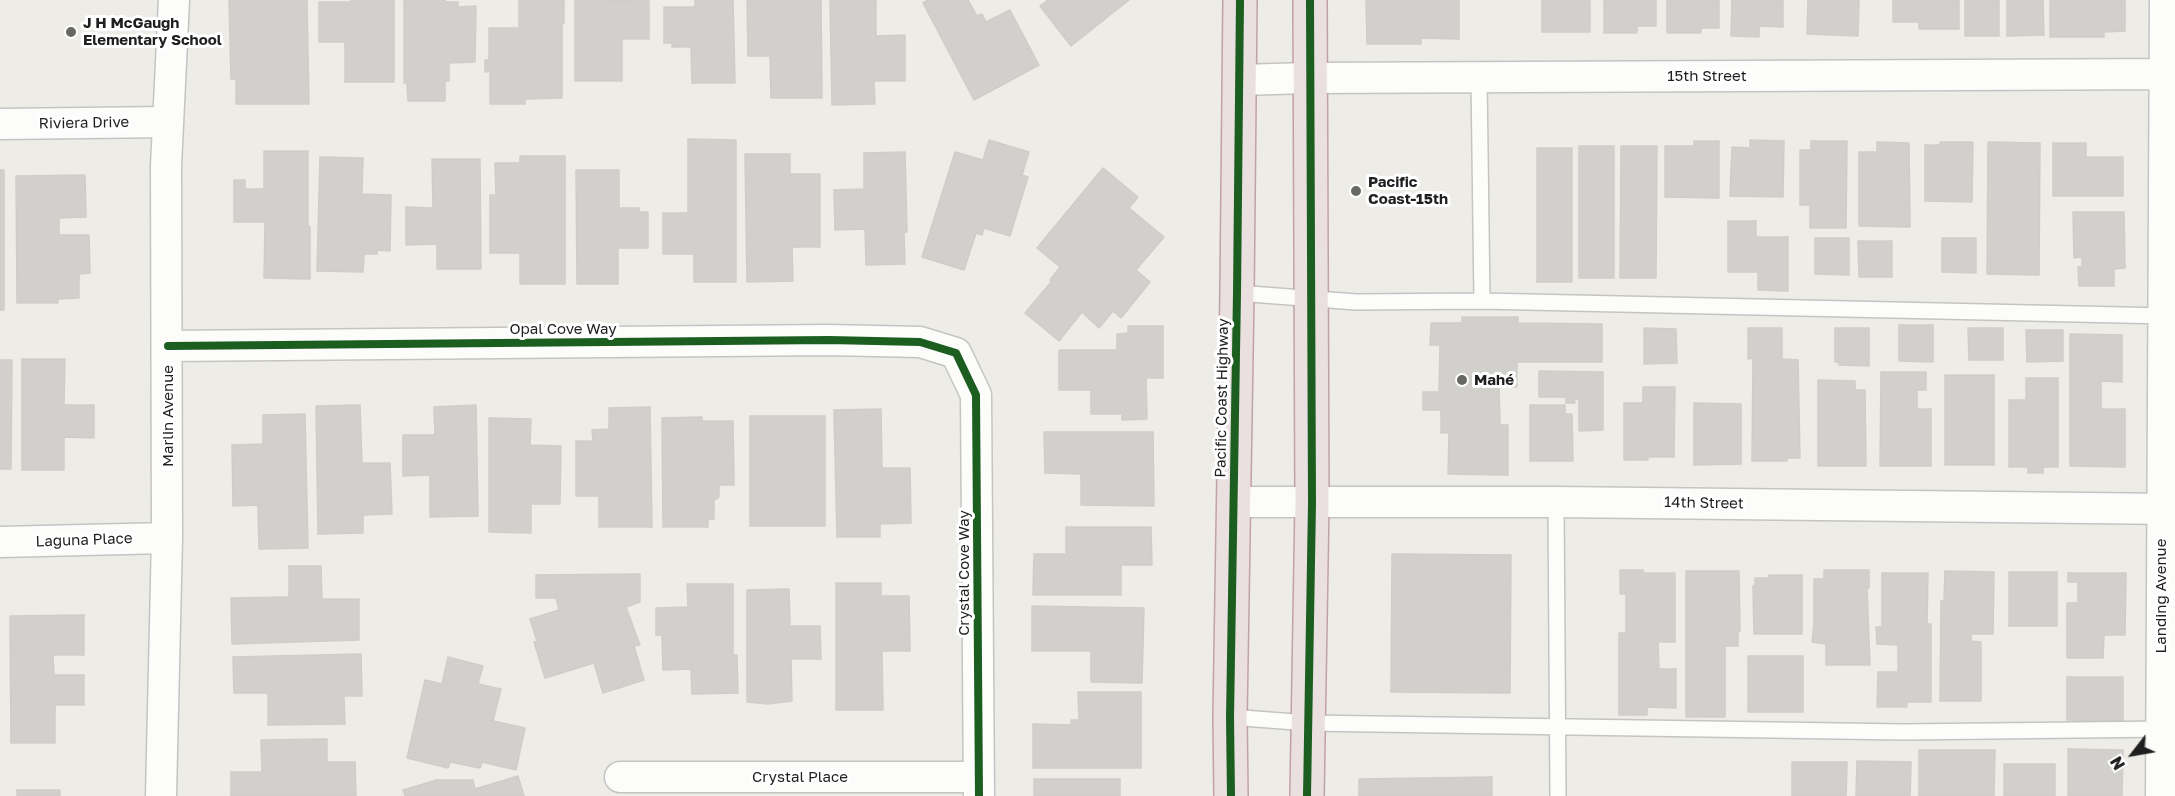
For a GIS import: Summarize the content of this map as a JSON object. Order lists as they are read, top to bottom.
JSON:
{
  "streets": {
    "highway": ["Pacific Coast Highway"],
    "street": [
      "15th Street",
      "Riviera Drive",
      "Opal Cove Way",
      "Marlin Avenue",
      "14th Street",
      "Laguna Place",
      "Crystal Cove Way",
      "Landing Avenue",
      "Crystal Place"
    ]
  },
  "crossings": [
    ["15th Street", "Pacific Coast Highway"],
    ["15th Street", "Landing Avenue"],
    ["Riviera Drive", "Marlin Avenue"],
    ["Opal Cove Way", "Marlin Avenue"],
    ["Opal Cove Way", "Crystal Cove Way"],
    ["Pacific Coast Highway", "14th Street"],
    ["Marlin Avenue", "Laguna Place"],
    ["14th Street", "Landing Avenue"],
    ["Crystal Cove Way", "Crystal Place"]
  ],
  "places": ["J H McGaugh Elementary School", "Pacific Coast-15th", "Mahé"],
  "north": "bottom left"
}
